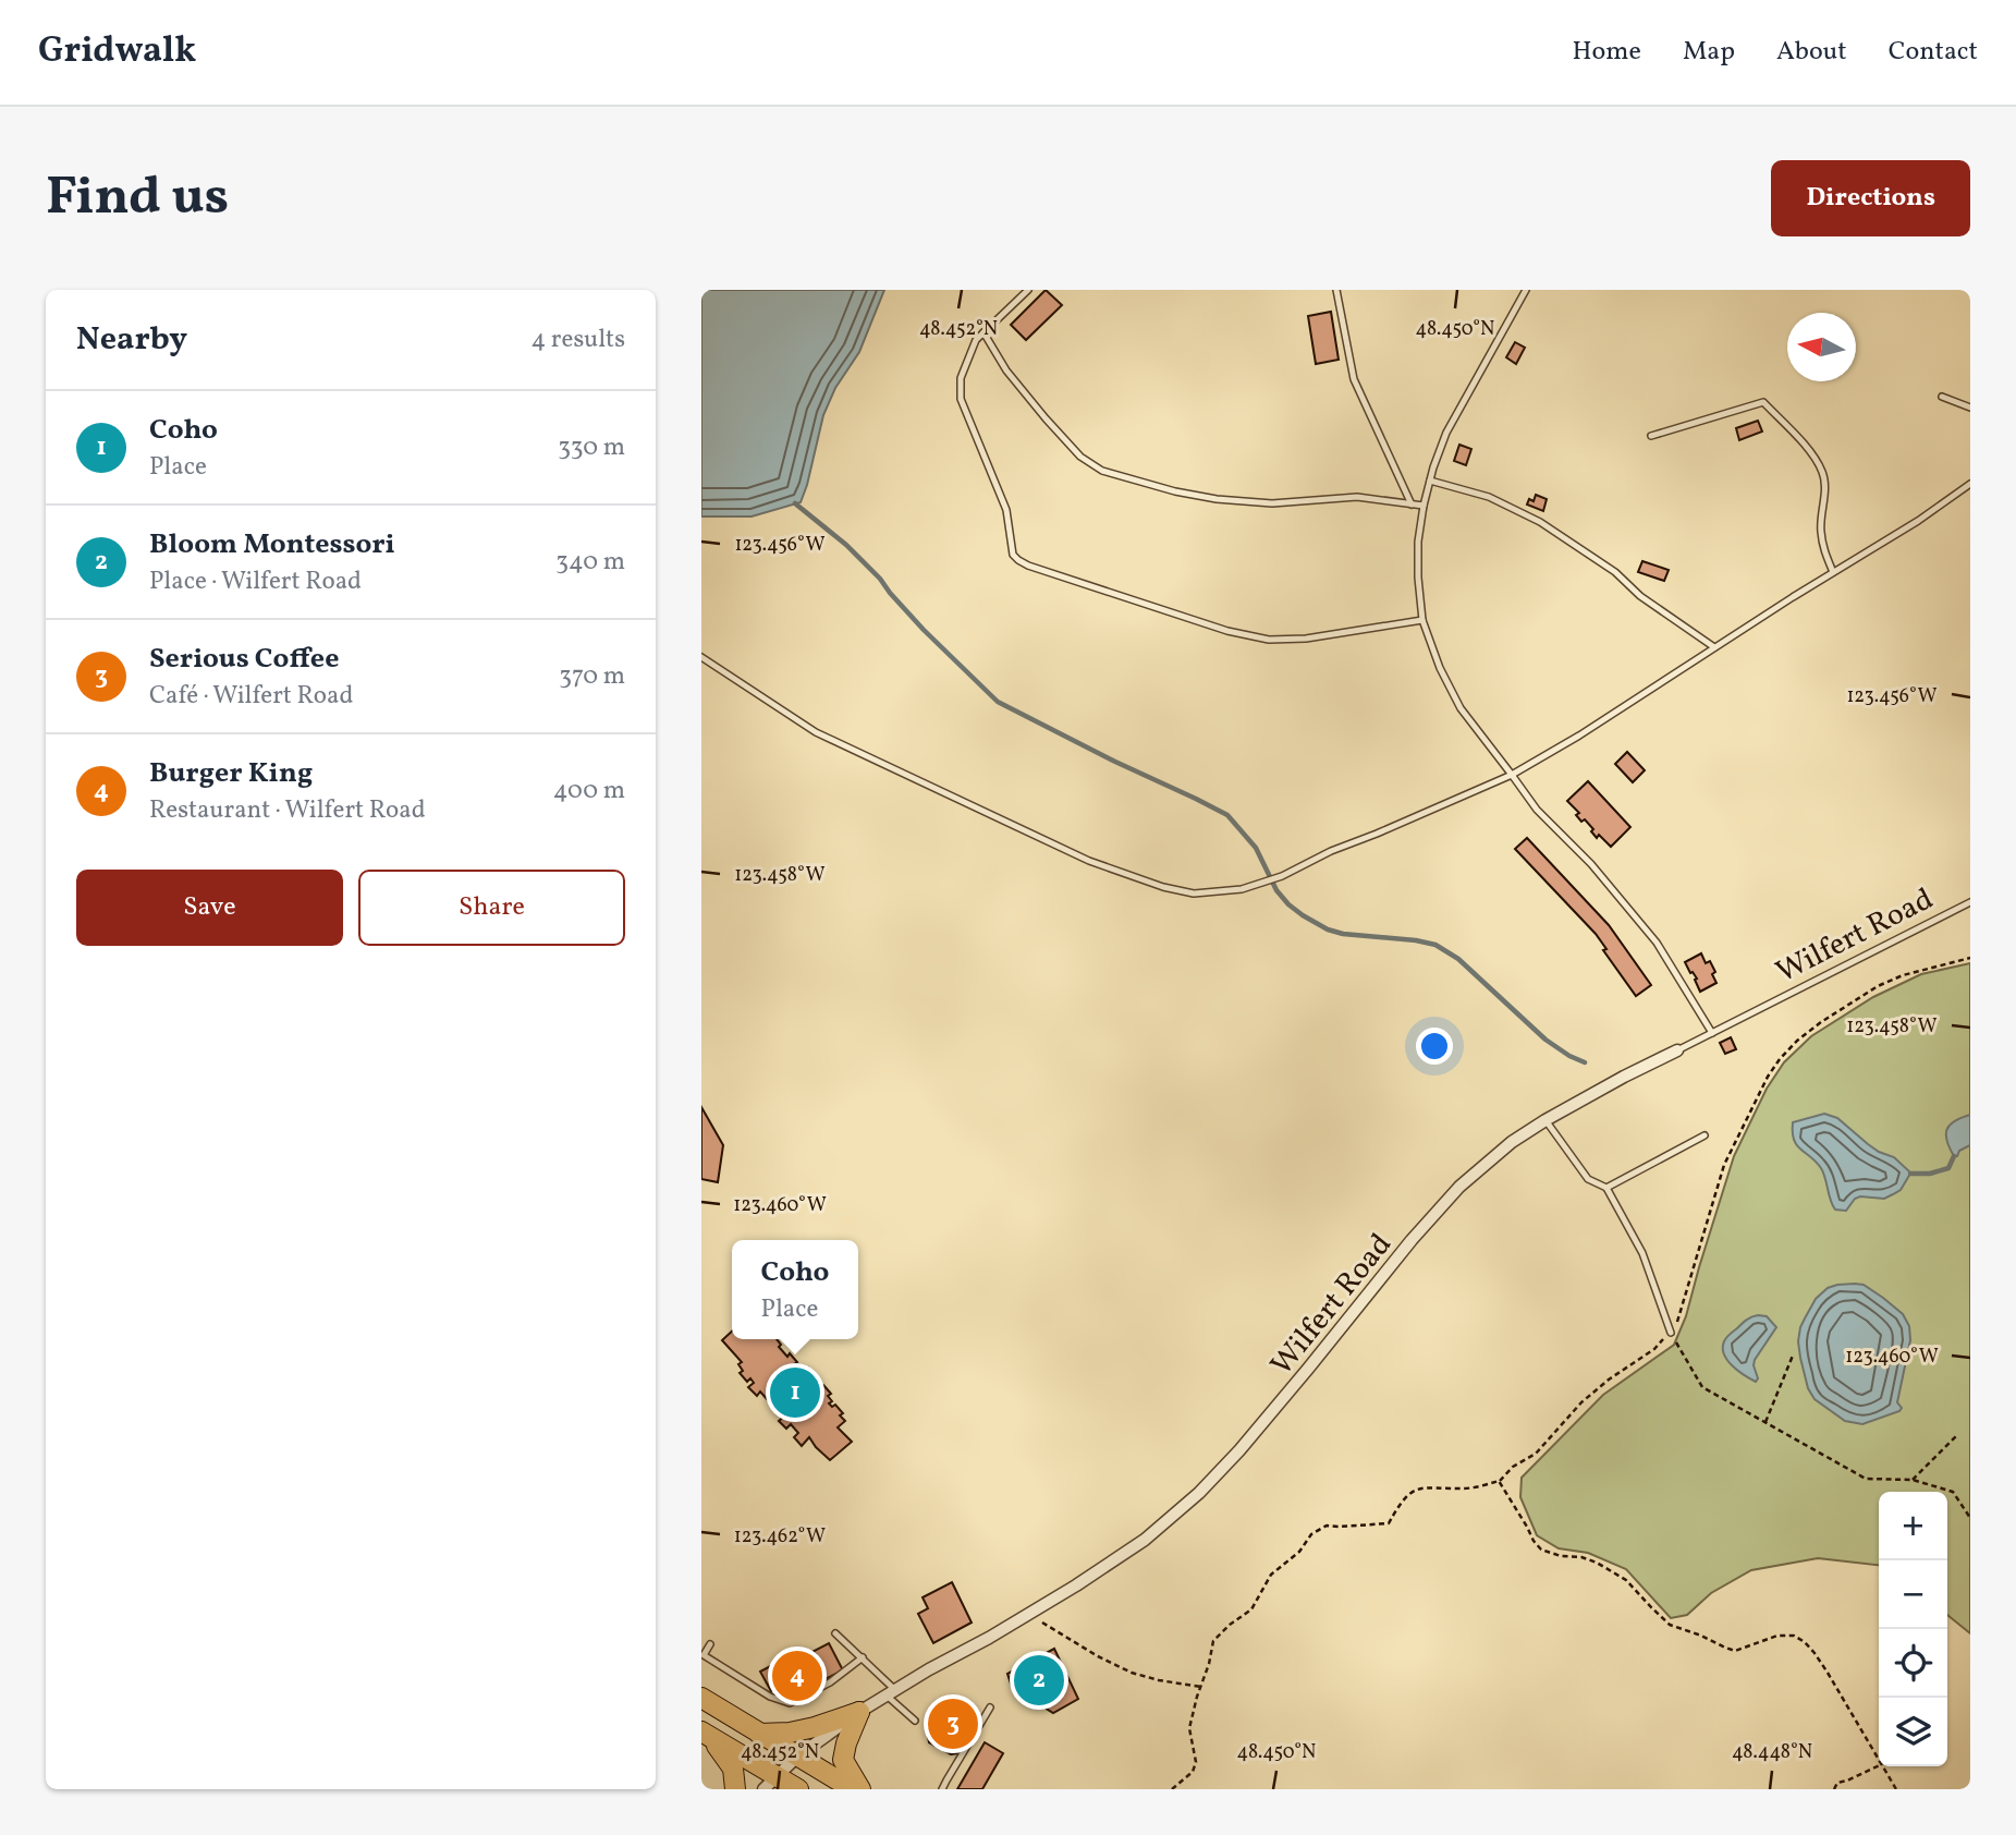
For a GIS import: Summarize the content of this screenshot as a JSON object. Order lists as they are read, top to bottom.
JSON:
{
  "streets": {
    "street": ["Wilfert Road"]
  },
  "north": "left",
  "page": {
    "header": "Gridwalk",
    "nav": [
      "Home",
      "Map",
      "About",
      "Contact"
    ],
    "buttons": [
      "Directions",
      ["Save", "Share"]
    ],
    "title": "Find us",
    "heading": ["Nearby", "4 results"],
    "list": [
      {
        "mark": "1",
        "name": "Coho",
        "note": "Place",
        "value": "330 m"
      },
      {
        "mark": "2",
        "name": "Bloom Montessori",
        "note": "Place · Wilfert Road",
        "value": "340 m"
      },
      {
        "mark": "3",
        "name": "Serious Coffee",
        "note": "Café · Wilfert Road",
        "value": "370 m"
      },
      {
        "mark": "4",
        "name": "Burger King",
        "note": "Restaurant · Wilfert Road",
        "value": "400 m"
      }
    ],
    "popup": ["Coho", "Place"],
    "pins": [
      "1",
      "4",
      "2",
      "3"
    ],
    "map_buttons": ["+", "−"]
  },
  "coordinates": [
    "48.452°N",
    "48.450°N",
    "123.456°W",
    "123.458°W",
    "123.460°W",
    "123.462°W",
    "48.448°N"
  ]
}
